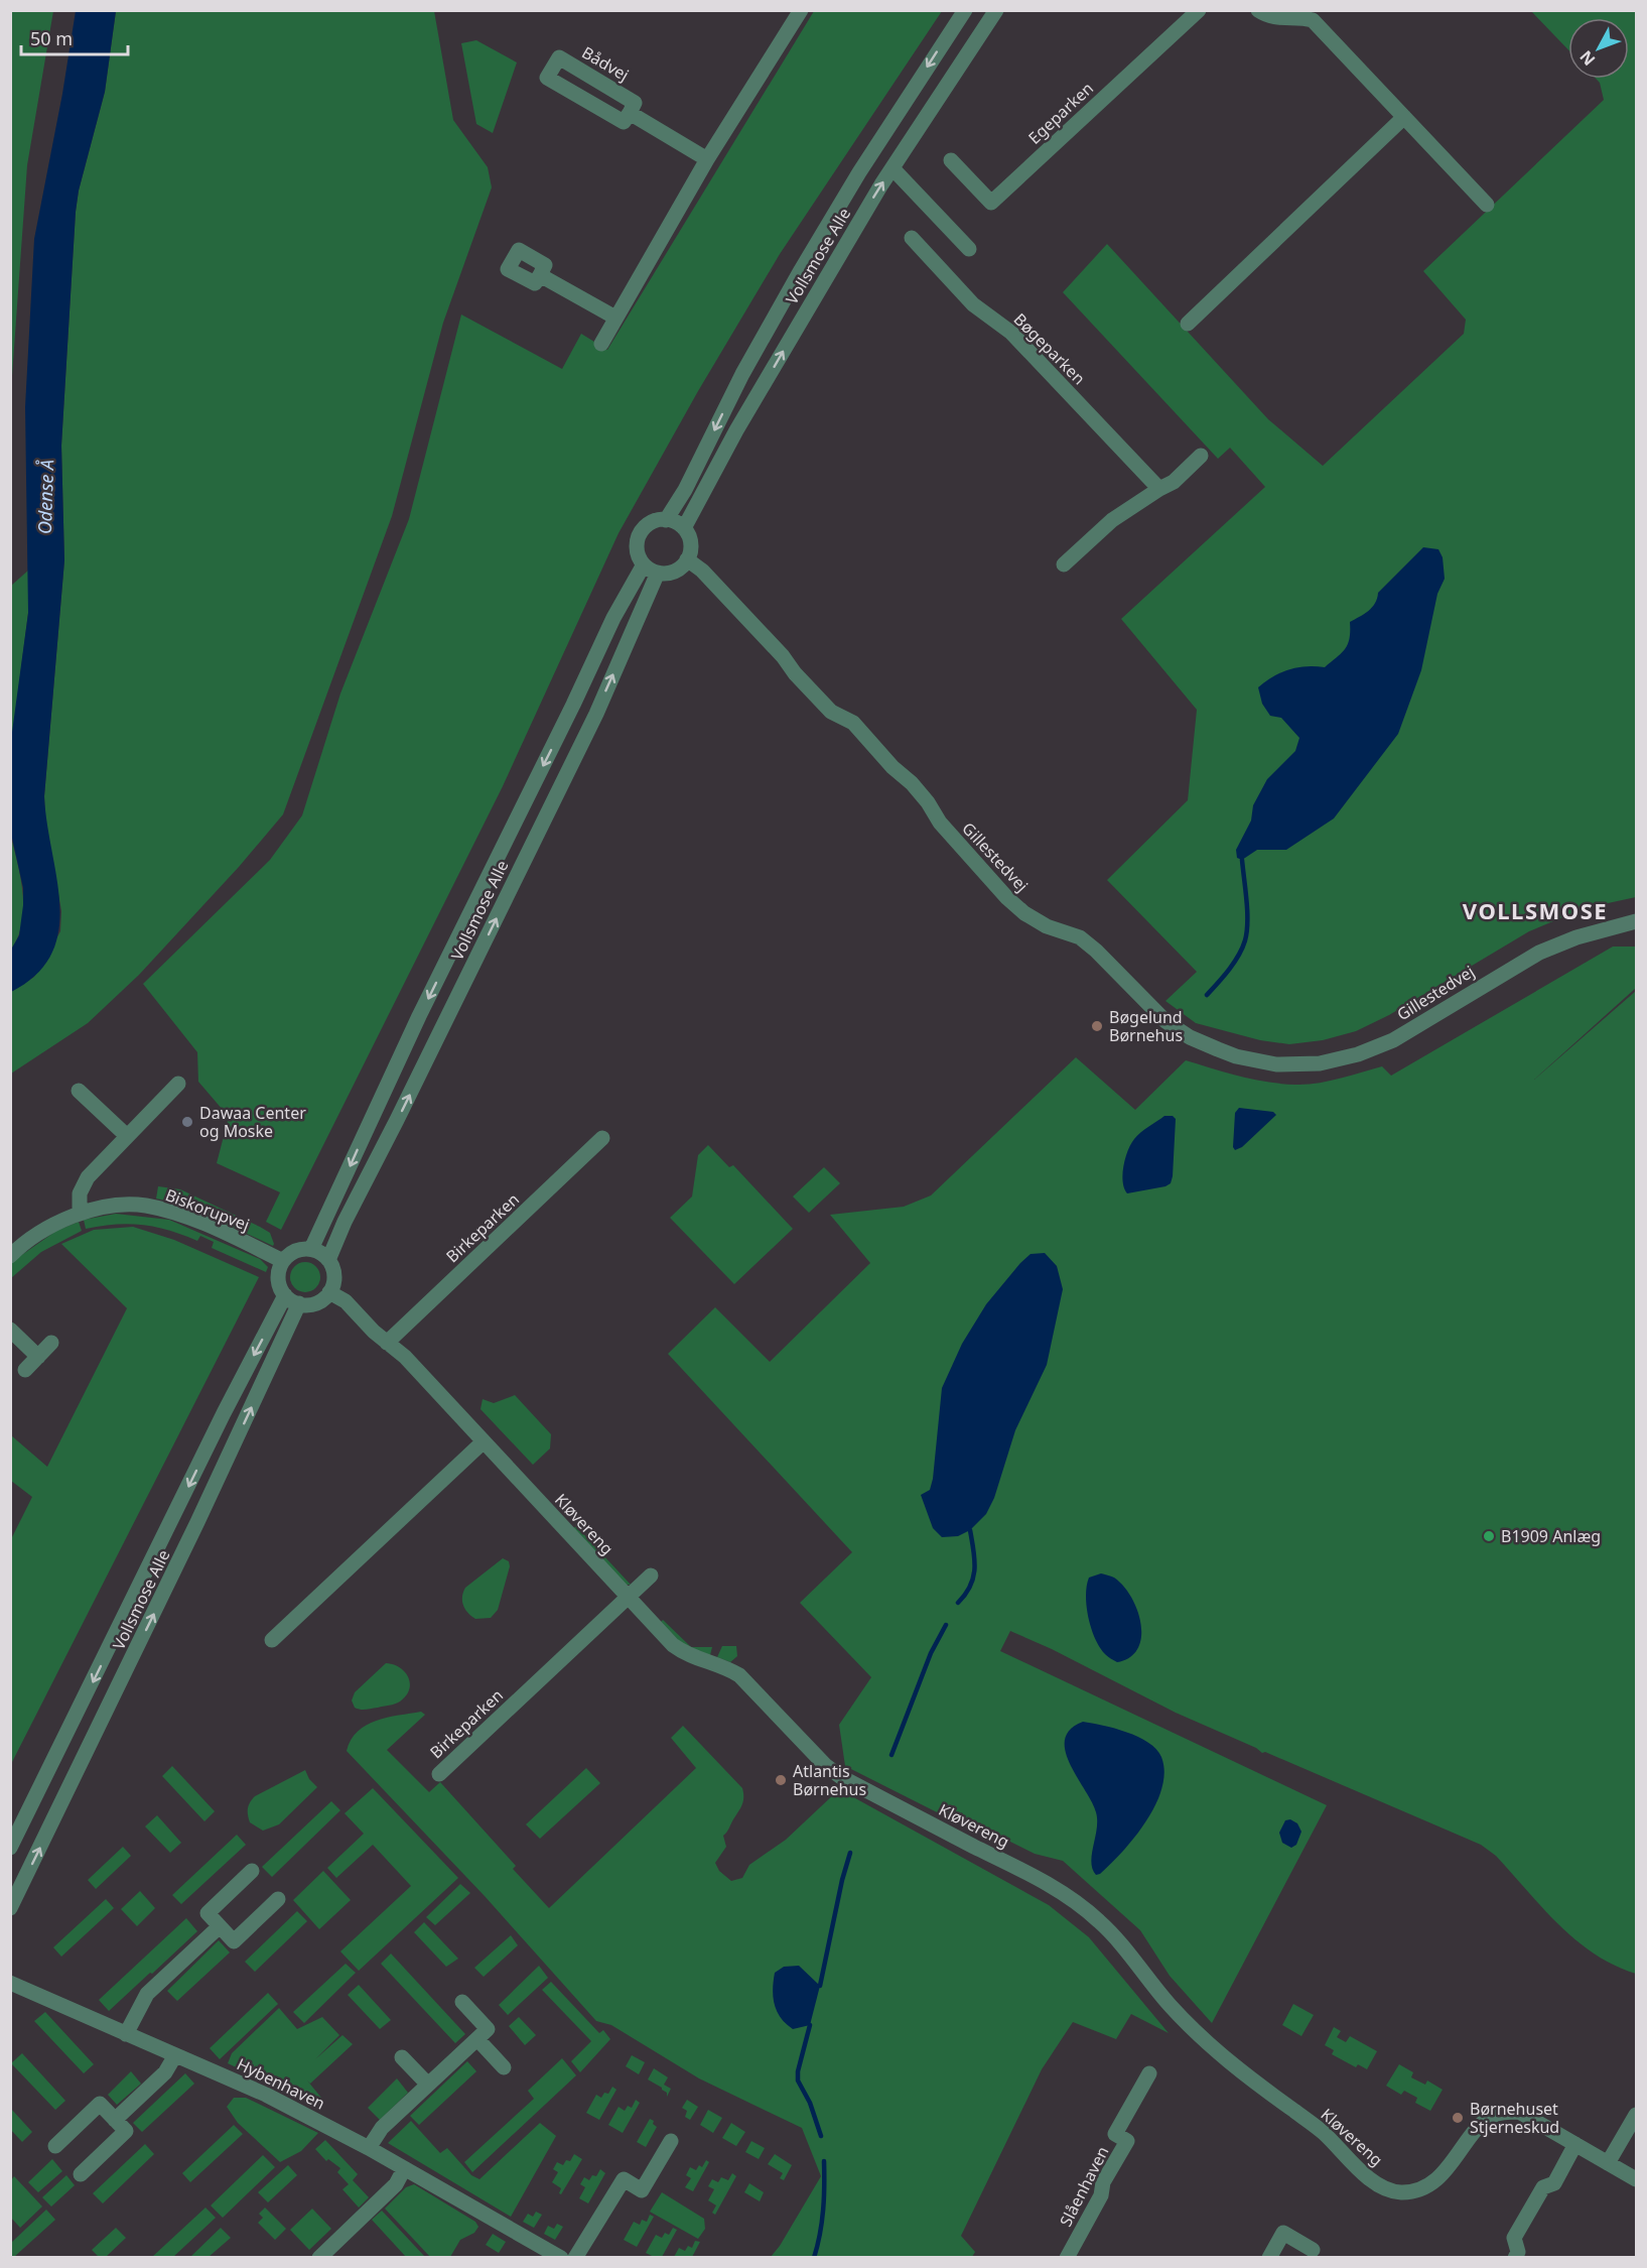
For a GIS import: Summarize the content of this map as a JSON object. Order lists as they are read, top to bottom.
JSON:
{
  "streets": {
    "street": [
      "Bådvej",
      "Egeparken",
      "Vollsmose Alle",
      "Bøgeparken",
      "Gillestedvej",
      "Biskorupvej",
      "Birkeparken",
      "Kløvereng",
      "Hybenhaven",
      "Slåenhaven"
    ]
  },
  "crossings": [
    ["Vollsmose Alle", "Gillestedvej"],
    ["Vollsmose Alle", "Biskorupvej"],
    ["Vollsmose Alle", "Kløvereng"],
    ["Biskorupvej", "Kløvereng"],
    ["Birkeparken", "Kløvereng"]
  ],
  "districts": ["VOLLSMOSE"],
  "water": ["Odense Å"],
  "places": [
    "Bøgelund Børnehus",
    "Dawaa Center og Moske",
    "B1909 Anlæg",
    "Atlantis Børnehus",
    "Børnehuset Stjerneskud"
  ],
  "scale_bar": "50 m",
  "north": "bottom left"
}
